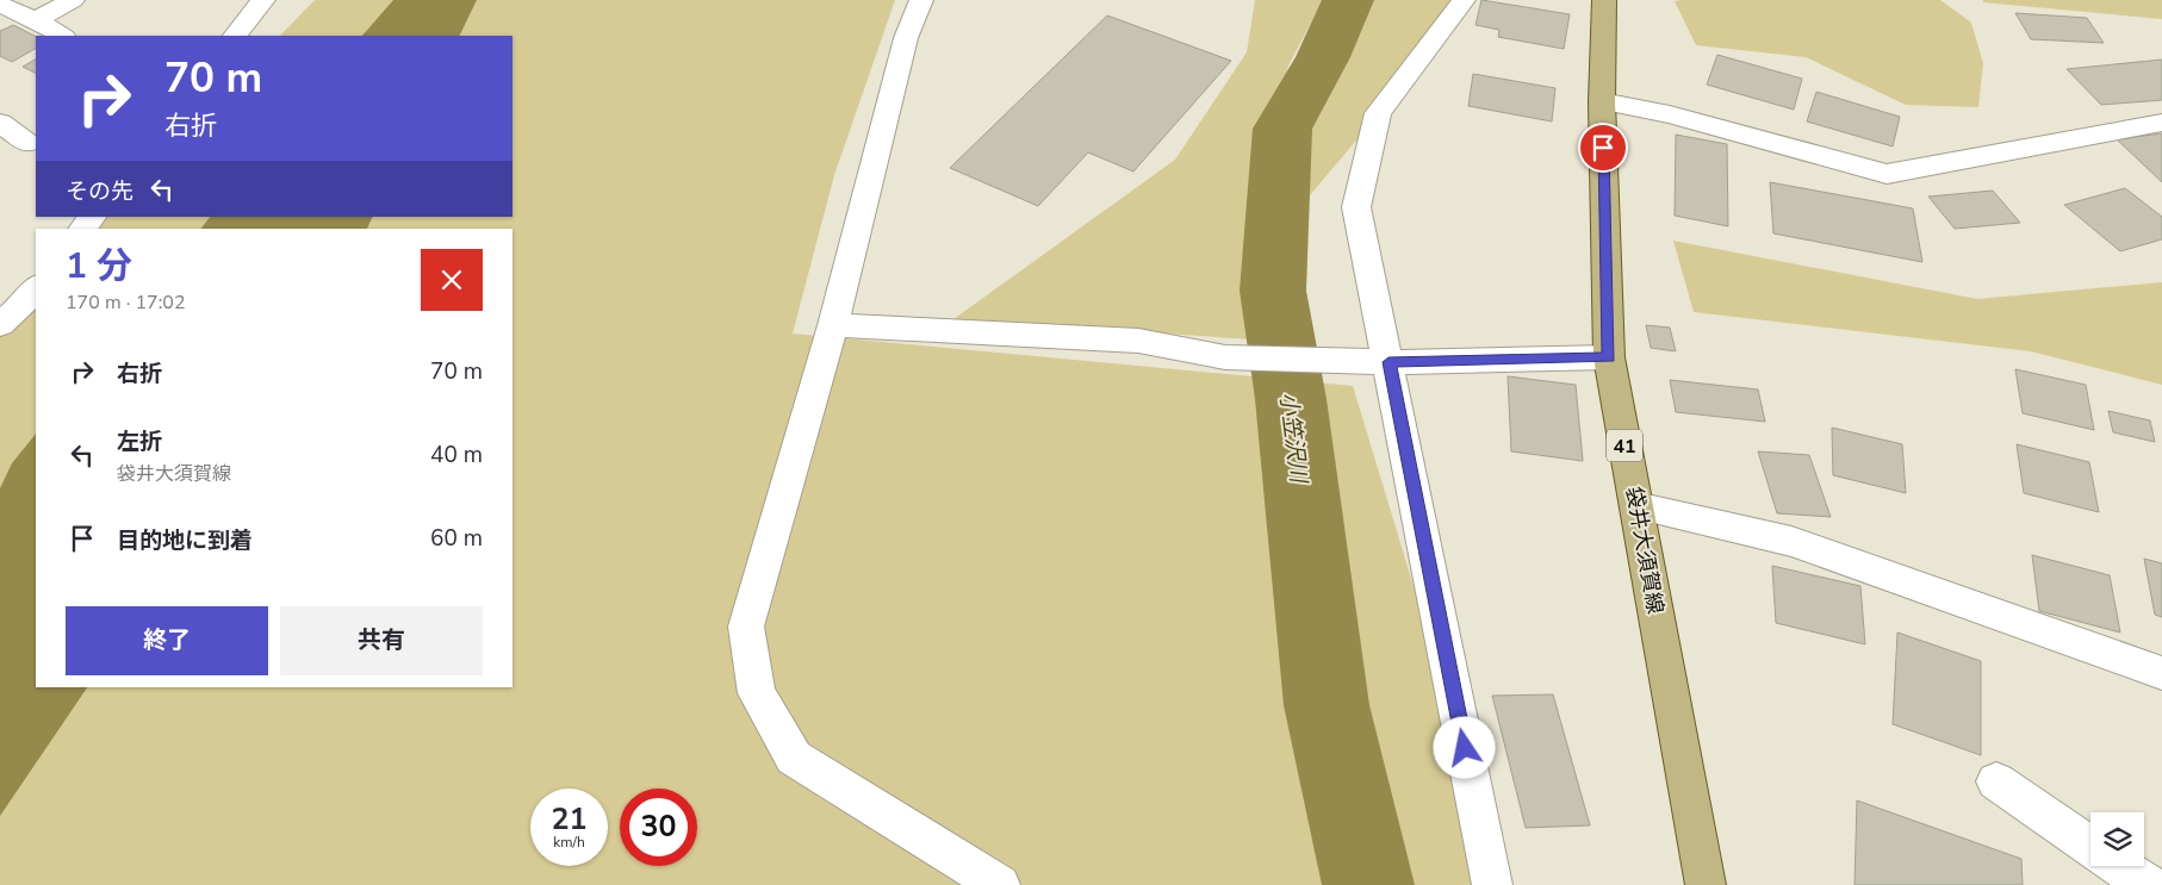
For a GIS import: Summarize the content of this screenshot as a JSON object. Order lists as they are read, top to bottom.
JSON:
{
  "streets": {
    "main road": ["41", "袋井大須賀線"]
  },
  "water": ["小笠沢川"],
  "page": {
    "turn": ["70 m", "右折"],
    "then": "その先",
    "heading": ["1 分", "170 m · 17:02"],
    "list": [
      {
        "name": "右折",
        "value": "70 m"
      },
      {
        "name": "左折",
        "note": "袋井大須賀線",
        "value": "40 m"
      },
      {
        "name": "目的地に到着",
        "value": "60 m"
      }
    ],
    "buttons": ["終了", "共有"],
    "speed": "21 km/h",
    "limit": "30"
  }
}
